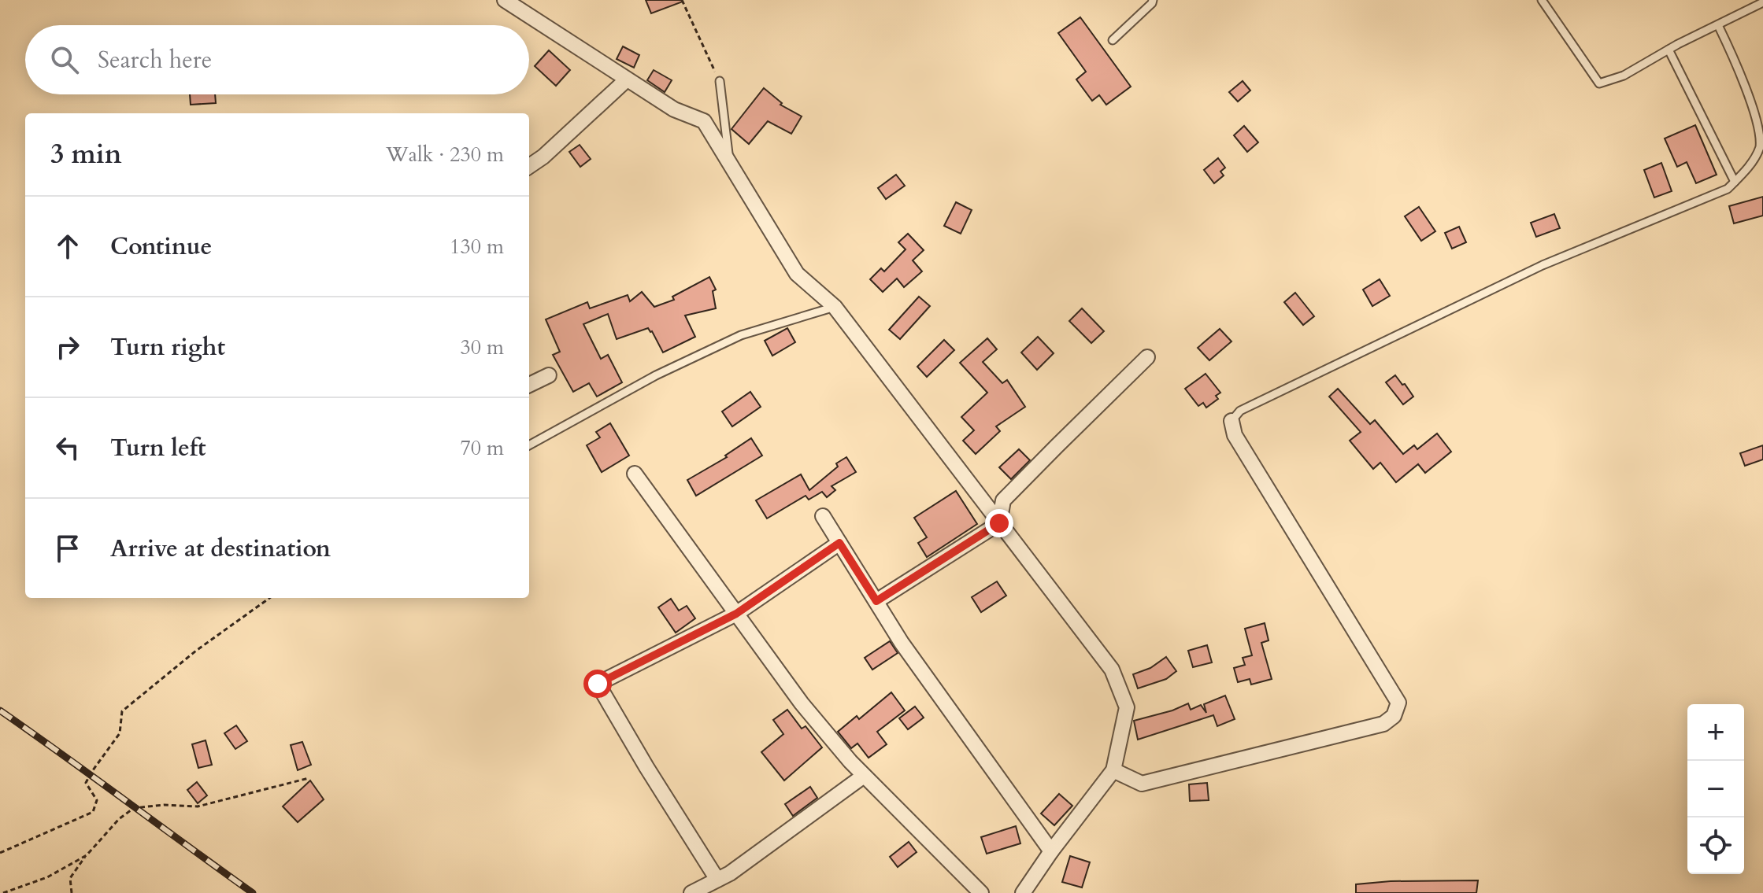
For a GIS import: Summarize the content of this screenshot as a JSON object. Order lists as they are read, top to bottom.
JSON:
{
  "page": {
    "search": "Search here",
    "heading": ["3 min", "Walk · 230 m"],
    "list": [
      ["Continue", "130 m"],
      ["Turn right", "30 m"],
      ["Turn left", "70 m"],
      "Arrive at destination"
    ],
    "map_buttons": ["+", "−"]
  }
}
